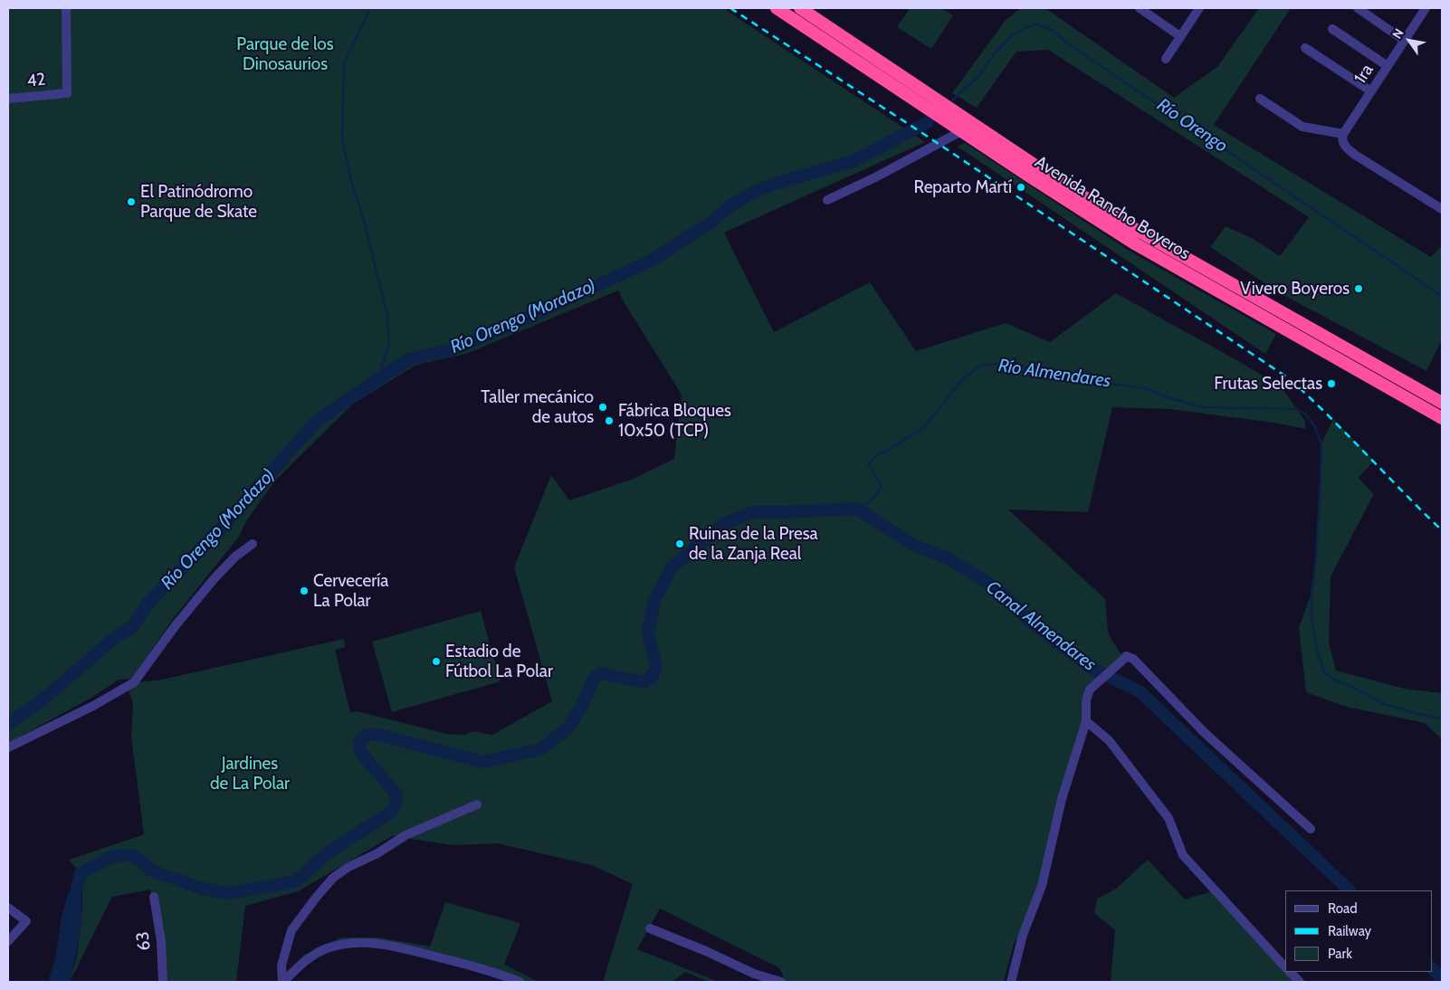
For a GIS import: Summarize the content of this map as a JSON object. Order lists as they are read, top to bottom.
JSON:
{
  "streets": {
    "highway": ["Avenida Rancho Boyeros"],
    "street": ["1ra", "42", "63"]
  },
  "water": [
    "Río Orengo",
    "Río Orengo (Mordazo)",
    "Río Almendares",
    "Canal Almendares"
  ],
  "parks": ["Parque de los Dinosaurios", "Jardines de La Polar"],
  "places": [
    "Reparto Martí",
    "El Patinódromo Parque de Skate",
    "Vivero Boyeros",
    "Frutas Selectas",
    "Taller mecánico de autos",
    "Fábrica Bloques 10x50 (TCP)",
    "Ruinas de la Presa de la Zanja Real",
    "Cervecería La Polar",
    "Estadio de Fútbol La Polar"
  ],
  "legend": ["Road", "Railway", "Park"],
  "north": "top left"
}
